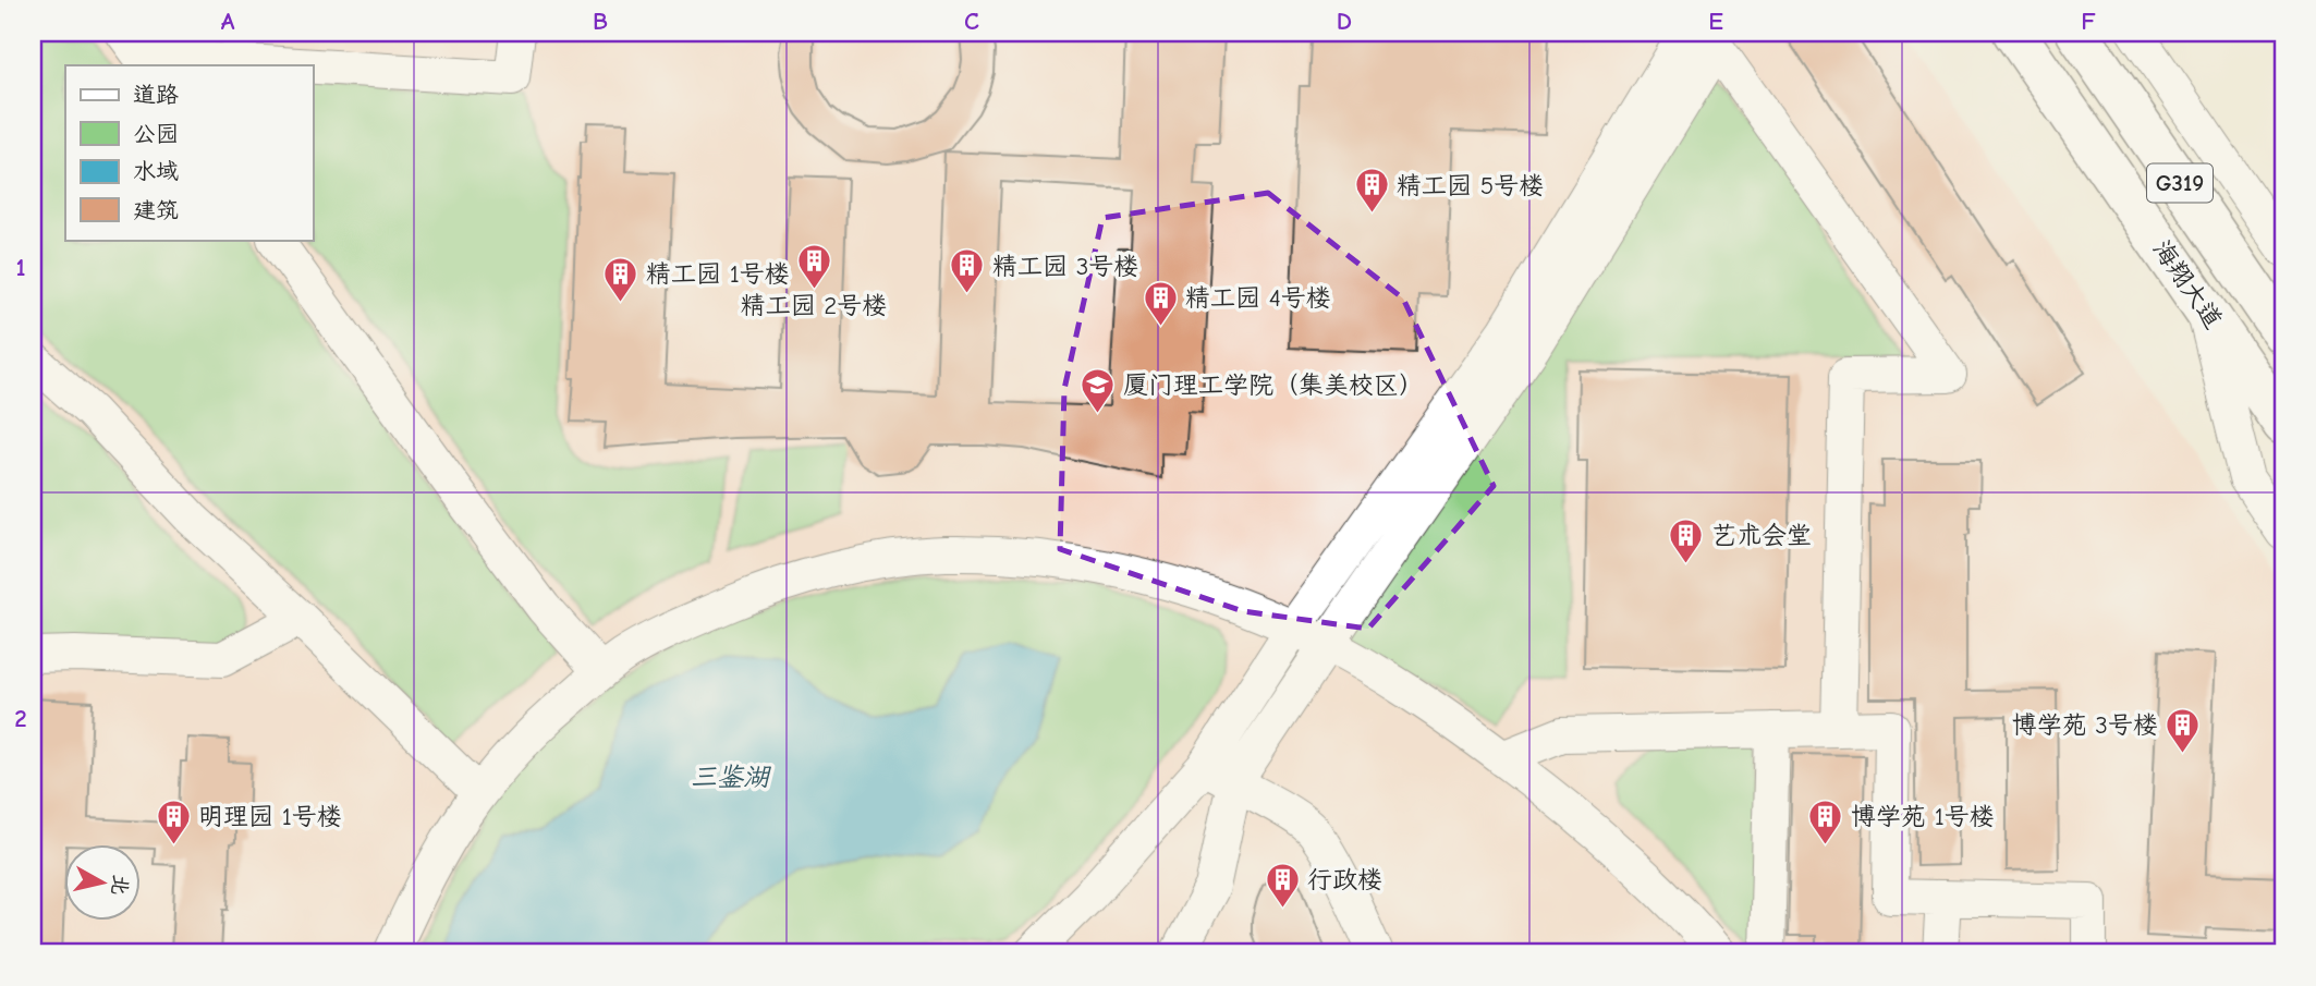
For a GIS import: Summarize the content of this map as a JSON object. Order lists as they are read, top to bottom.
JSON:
{
  "streets": {
    "highway": ["G319", "海翔大道"]
  },
  "water": ["三鉴湖"],
  "places": {
    "building": [
      "精工园 5号楼",
      "精工园 2号楼",
      "精工园 3号楼",
      "精工园 1号楼",
      "精工园 4号楼",
      "艺术会堂",
      "博学苑 3号楼",
      "明理园 1号楼",
      "博学苑 1号楼",
      "行政楼"
    ],
    "school or university": ["厦门理工学院（集美校区）"]
  },
  "legend": [
    "道路",
    "公园",
    "水域",
    "建筑"
  ],
  "north": "right",
  "grid": {
    "columns": [
      "A",
      "B",
      "C",
      "D",
      "E",
      "F"
    ],
    "rows": ["1", "2"]
  }
}
